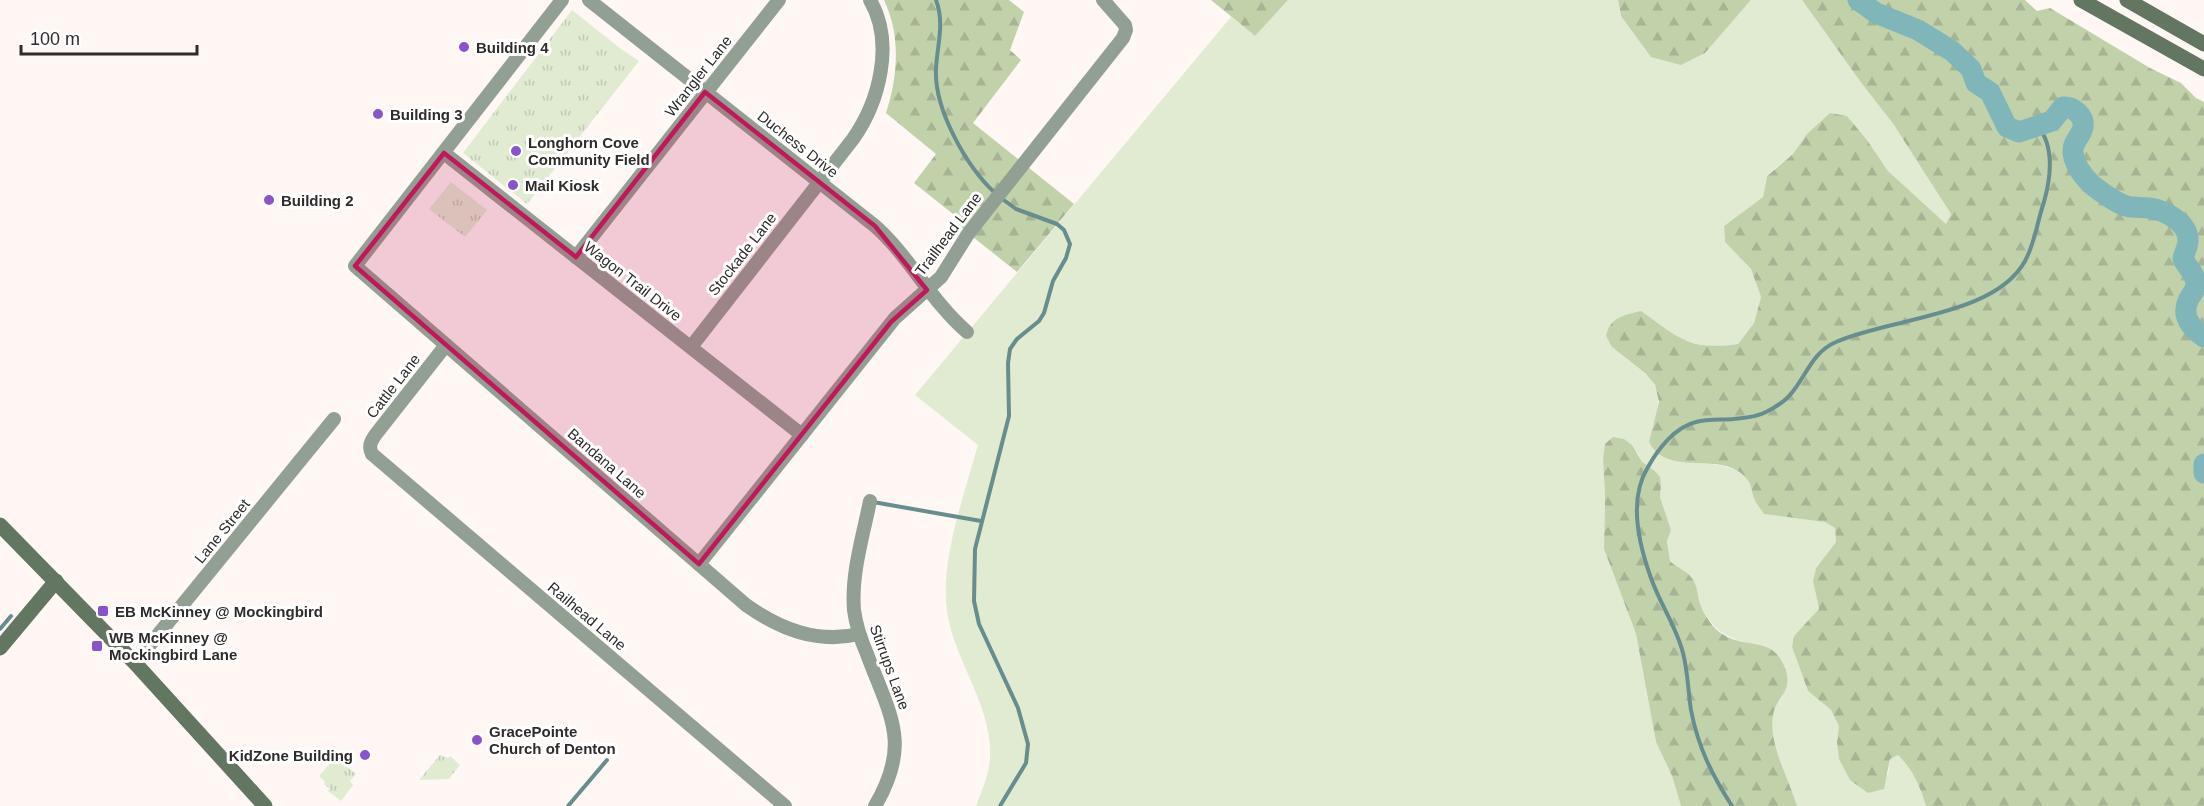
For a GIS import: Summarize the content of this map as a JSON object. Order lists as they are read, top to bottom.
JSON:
{
  "streets": {
    "street": [
      "Wrangler Lane",
      "Duchess Drive",
      "Trailhead Lane",
      "Stockade Lane",
      "Wagon Trail Drive",
      "Cattle Lane",
      "Bandana Lane",
      "Lane Street",
      "Railhead Lane",
      "Stirrups Lane"
    ]
  },
  "crossings": [
    ["Wrangler Lane", "Duchess Drive"],
    ["Wrangler Lane", "Wagon Trail Drive"],
    ["Duchess Drive", "Trailhead Lane"],
    ["Duchess Drive", "Stockade Lane"],
    ["Trailhead Lane", "Wagon Trail Drive"],
    ["Trailhead Lane", "Bandana Lane"],
    ["Stockade Lane", "Wagon Trail Drive"],
    ["Wagon Trail Drive", "Bandana Lane"],
    ["Cattle Lane", "Bandana Lane"],
    ["Cattle Lane", "Railhead Lane"],
    ["Bandana Lane", "Stirrups Lane"]
  ],
  "places": {
    "other": [
      "Building 4",
      "Building 3",
      "Longhorn Cove Community Field",
      "Mail Kiosk",
      "Building 2",
      "GracePointe Church of Denton",
      "KidZone Building"
    ],
    "transit": ["EB McKinney @ Mockingbird", "WB McKinney @ Mockingbird Lane"]
  },
  "scale_bar": "100 m"
}
